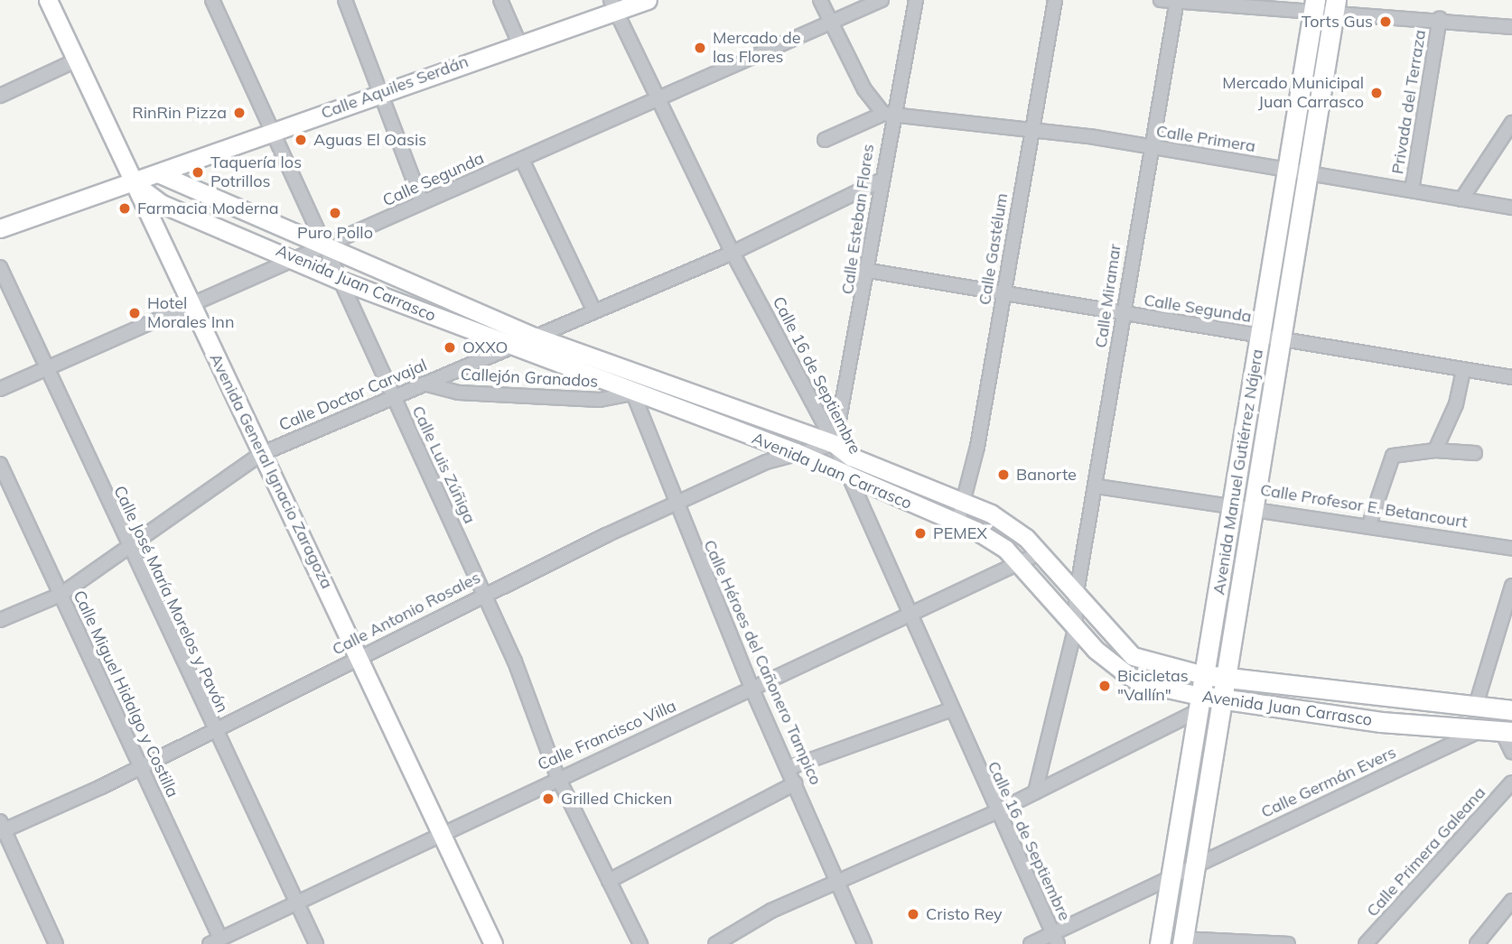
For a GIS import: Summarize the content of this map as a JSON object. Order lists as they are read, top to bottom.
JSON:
{
  "streets": {
    "main road": ["Avenida Juan Carrasco", "Avenida Manuel Gutiérrez Nájera"],
    "street": [
      "Calle Aquiles Serdán",
      "Privada del Terraza",
      "Calle Primera",
      "Calle Segunda",
      "Calle Esteban Flores",
      "Calle Gastélum",
      "Calle Miramar",
      "Calle 16 de Septiembre",
      "Callejón Granados",
      "Calle Doctor Carvajal",
      "Calle Luis Zúñiga",
      "Avenida General Ignacio Zaragoza",
      "Calle Profesor E. Betancourt",
      "Calle José María Morelos y Pavón",
      "Calle Antonio Rosales",
      "Calle Héroes del Cañonero Tampico",
      "Calle Miguel Hidalgo y Costilla",
      "Calle Francisco Villa",
      "Calle Germán Evers",
      "Calle Primera Galeana"
    ]
  },
  "crossings": [
    ["Calle Aquiles Serdán", "Avenida Juan Carrasco"],
    ["Calle Aquiles Serdán", "Calle 16 de Septiembre"],
    ["Calle Aquiles Serdán", "Calle Luis Zúñiga"],
    ["Calle Aquiles Serdán", "Avenida General Ignacio Zaragoza"],
    ["Privada del Terraza", "Calle Primera"],
    ["Calle Primera", "Calle Esteban Flores"],
    ["Calle Primera", "Calle Gastélum"],
    ["Calle Primera", "Calle Miramar"],
    ["Calle Primera", "Avenida Manuel Gutiérrez Nájera"],
    ["Calle Segunda", "Calle Esteban Flores"],
    ["Calle Segunda", "Calle Gastélum"],
    ["Calle Segunda", "Avenida Juan Carrasco"],
    ["Calle Segunda", "Calle Miramar"],
    ["Calle Segunda", "Calle 16 de Septiembre"],
    ["Calle Segunda", "Calle Luis Zúñiga"],
    ["Calle Segunda", "Avenida General Ignacio Zaragoza"],
    ["Calle Segunda", "Avenida Manuel Gutiérrez Nájera"],
    ["Calle Segunda", "Calle José María Morelos y Pavón"],
    ["Calle Esteban Flores", "Avenida Juan Carrasco"],
    ["Calle Esteban Flores", "Calle 16 de Septiembre"],
    ["Calle Esteban Flores", "Calle Doctor Carvajal"],
    ["Calle Esteban Flores", "Calle Antonio Rosales"],
    ["Calle Gastélum", "Avenida Juan Carrasco"],
    ["Avenida Juan Carrasco", "Calle Miramar"],
    ["Avenida Juan Carrasco", "Calle 16 de Septiembre"],
    ["Avenida Juan Carrasco", "Callejón Granados"],
    ["Avenida Juan Carrasco", "Calle Doctor Carvajal"],
    ["Avenida Juan Carrasco", "Calle Luis Zúñiga"],
    ["Avenida Juan Carrasco", "Avenida General Ignacio Zaragoza"],
    ["Avenida Juan Carrasco", "Avenida Manuel Gutiérrez Nájera"],
    ["Avenida Juan Carrasco", "Calle Antonio Rosales"],
    ["Avenida Juan Carrasco", "Calle Héroes del Cañonero Tampico"],
    ["Avenida Juan Carrasco", "Calle Francisco Villa"],
    ["Avenida Juan Carrasco", "Calle Germán Evers"],
    ["Calle Miramar", "Calle Profesor E. Betancourt"],
    ["Calle 16 de Septiembre", "Calle Doctor Carvajal"],
    ["Calle 16 de Septiembre", "Calle Antonio Rosales"],
    ["Calle 16 de Septiembre", "Calle Francisco Villa"],
    ["Callejón Granados", "Calle Doctor Carvajal"],
    ["Callejón Granados", "Calle Héroes del Cañonero Tampico"],
    ["Calle Doctor Carvajal", "Calle Luis Zúñiga"],
    ["Calle Doctor Carvajal", "Avenida General Ignacio Zaragoza"],
    ["Calle Doctor Carvajal", "Calle José María Morelos y Pavón"],
    ["Calle Doctor Carvajal", "Calle Miguel Hidalgo y Costilla"],
    ["Calle Luis Zúñiga", "Calle Antonio Rosales"],
    ["Calle Luis Zúñiga", "Calle Francisco Villa"],
    ["Avenida General Ignacio Zaragoza", "Calle Antonio Rosales"],
    ["Avenida General Ignacio Zaragoza", "Calle Francisco Villa"],
    ["Avenida Manuel Gutiérrez Nájera", "Calle Profesor E. Betancourt"],
    ["Avenida Manuel Gutiérrez Nájera", "Calle Germán Evers"],
    ["Calle José María Morelos y Pavón", "Calle Antonio Rosales"],
    ["Calle José María Morelos y Pavón", "Calle Francisco Villa"],
    ["Calle Antonio Rosales", "Calle Héroes del Cañonero Tampico"],
    ["Calle Antonio Rosales", "Calle Miguel Hidalgo y Costilla"],
    ["Calle Héroes del Cañonero Tampico", "Calle Francisco Villa"],
    ["Calle Miguel Hidalgo y Costilla", "Calle Francisco Villa"]
  ],
  "places": [
    "Torts Gus",
    "Mercado de las Flores",
    "Mercado Municipal Juan Carrasco",
    "RinRin Pizza",
    "Aguas El Oasis",
    "Taquería los Potrillos",
    "Farmacia Moderna",
    "Puro Pollo",
    "Hotel Morales Inn",
    "OXXO",
    "Banorte",
    "PEMEX",
    "Bicicletas \"Vallín\"",
    "Grilled Chicken",
    "Cristo Rey"
  ]
}
